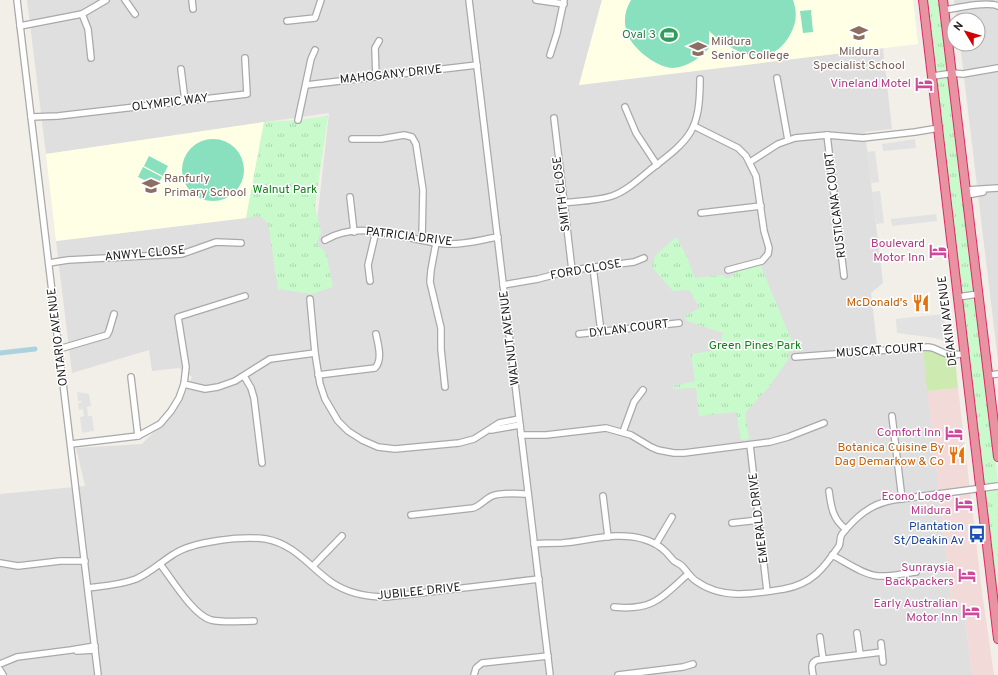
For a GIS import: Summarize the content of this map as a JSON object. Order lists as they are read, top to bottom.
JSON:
{
  "streets": {
    "highway": ["DEAKIN AVENUE"],
    "street": [
      "MAHOGANY DRIVE",
      "OLYMPIC WAY",
      "SMITH CLOSE",
      "RUSTICANA COURT",
      "PATRICIA DRIVE",
      "ANWYL CLOSE",
      "FORD CLOSE",
      "DYLAN COURT",
      "ONTARIO AVENUE",
      "WALNUT AVENUE",
      "MUSCAT COURT",
      "EMERALD DRIVE",
      "JUBILEE DRIVE"
    ]
  },
  "crossings": [
    ["MAHOGANY DRIVE", "WALNUT AVENUE"],
    ["OLYMPIC WAY", "ONTARIO AVENUE"],
    ["SMITH CLOSE", "FORD CLOSE"],
    ["PATRICIA DRIVE", "WALNUT AVENUE"],
    ["ANWYL CLOSE", "ONTARIO AVENUE"],
    ["FORD CLOSE", "WALNUT AVENUE"],
    ["DEAKIN AVENUE", "MUSCAT COURT"],
    ["ONTARIO AVENUE", "JUBILEE DRIVE"],
    ["WALNUT AVENUE", "JUBILEE DRIVE"]
  ],
  "parks": ["Walnut Park", "Green Pines Park"],
  "places": {
    "school or university": ["Mildura Specialist School", "Mildura Senior College", "Ranfurly Primary School"],
    "sports": ["Oval 3"],
    "hotel": [
      "Vineland Motel",
      "Boulevard Motor Inn",
      "Comfort Inn",
      "Econo Lodge Mildura",
      "Sunraysia Backpackers",
      "Early Australian Motor Inn"
    ],
    "restaurant": ["McDonald's", "Botanica Cuisine By Dag Demarkow & Co"],
    "bus stop": ["Plantation St/Deakin Av"]
  },
  "north": "top left"
}
